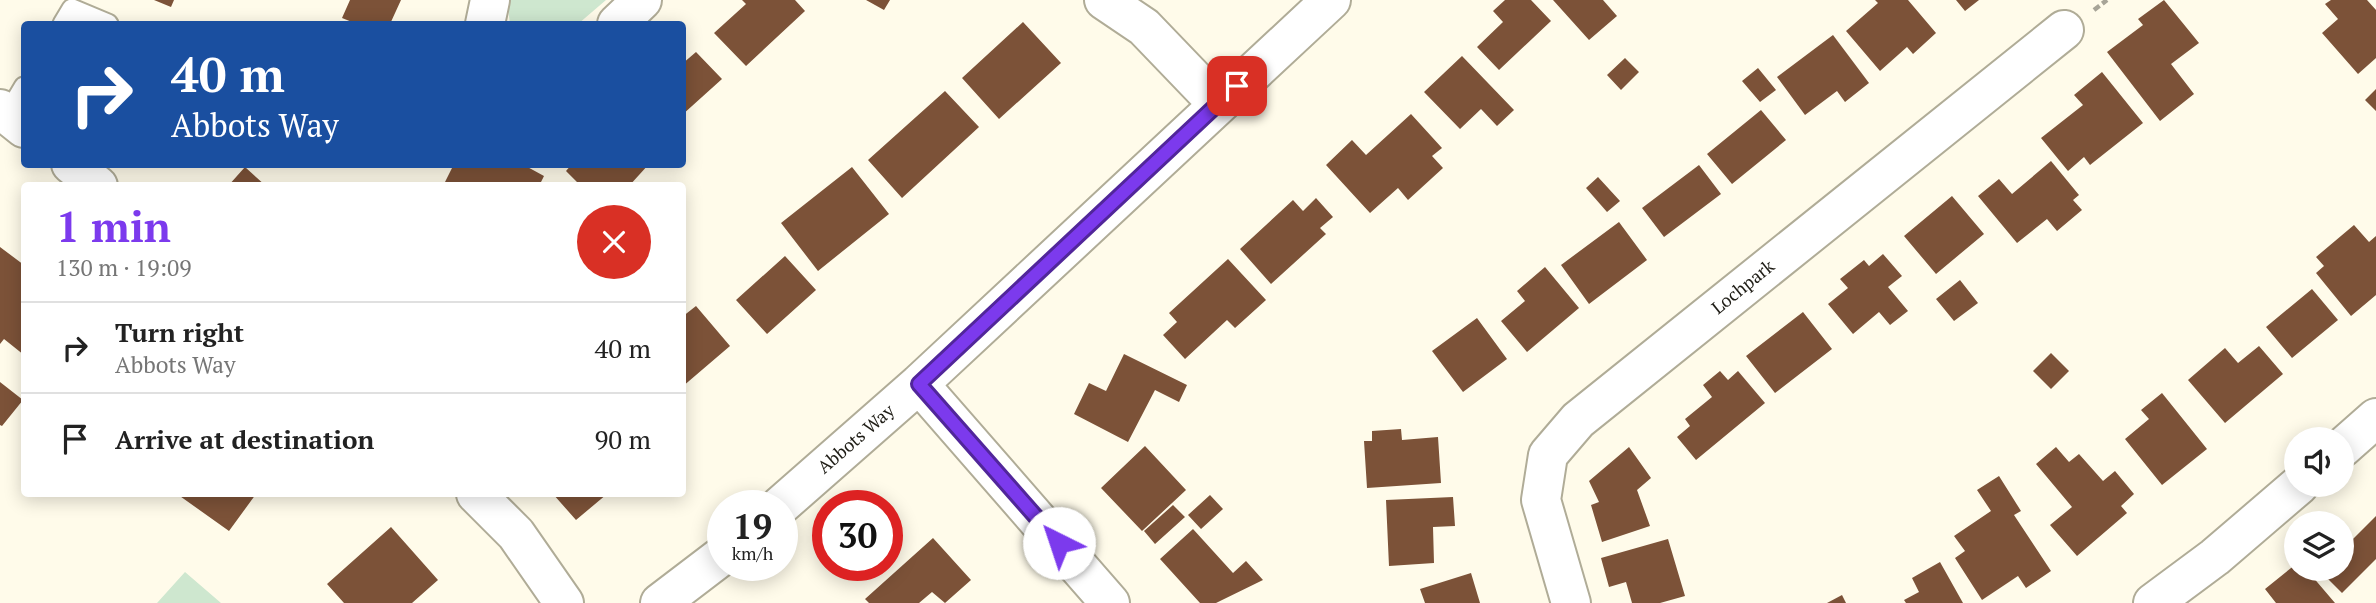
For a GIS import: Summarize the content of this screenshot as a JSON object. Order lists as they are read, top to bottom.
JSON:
{
  "streets": {
    "street": ["Lochpark", "Abbots Way"]
  },
  "page": {
    "turn": ["40 m", "Abbots Way"],
    "heading": ["1 min", "130 m · 19:09"],
    "list": [
      {
        "name": "Turn right",
        "note": "Abbots Way",
        "value": "40 m"
      },
      {
        "name": "Arrive at destination",
        "value": "90 m"
      }
    ],
    "speed": "19 km/h",
    "limit": "30"
  }
}
